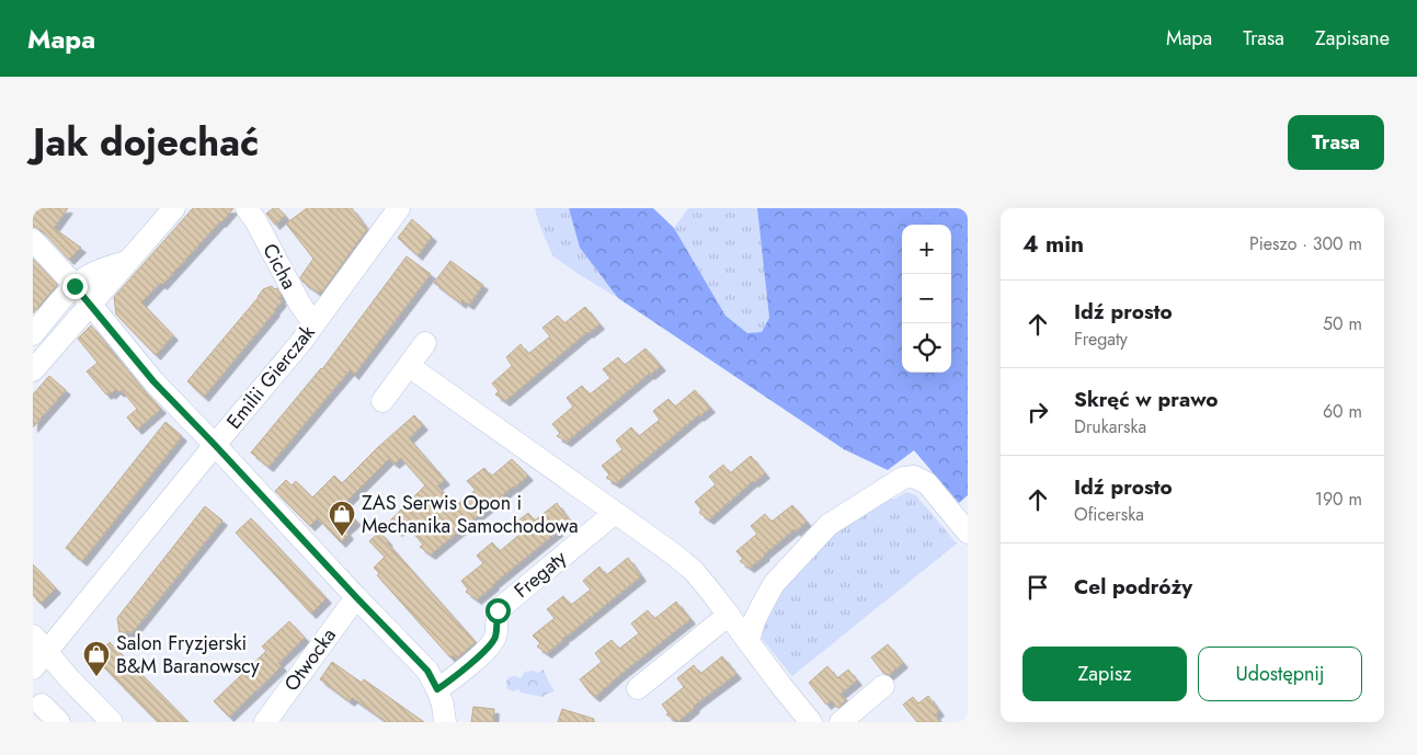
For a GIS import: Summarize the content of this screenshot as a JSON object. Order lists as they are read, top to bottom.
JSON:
{
  "streets": {
    "street": [
      "Cicha",
      "Emilii Gierczak",
      "Fregaty",
      "Otwocka"
    ]
  },
  "crossings": [
    ["Cicha", "Emilii Gierczak"]
  ],
  "places": {
    "shop": ["ZAS Serwis Opon i Mechanika Samochodowa", "Salon Fryzjerski B&M Baranowscy"]
  },
  "page": {
    "header": "Mapa",
    "nav": ["Mapa", "Trasa", "Zapisane"],
    "title": "Jak dojechać",
    "buttons": [
      "Trasa",
      ["Zapisz", "Udostępnij"]
    ],
    "heading": ["4 min", "Pieszo · 300 m"],
    "map_buttons": ["+", "−"],
    "list": [
      ["Idź prosto", "Fregaty", "50 m"],
      ["Skręć w prawo", "Drukarska", "60 m"],
      ["Idź prosto", "Oficerska", "190 m"],
      "Cel podróży"
    ]
  }
}
